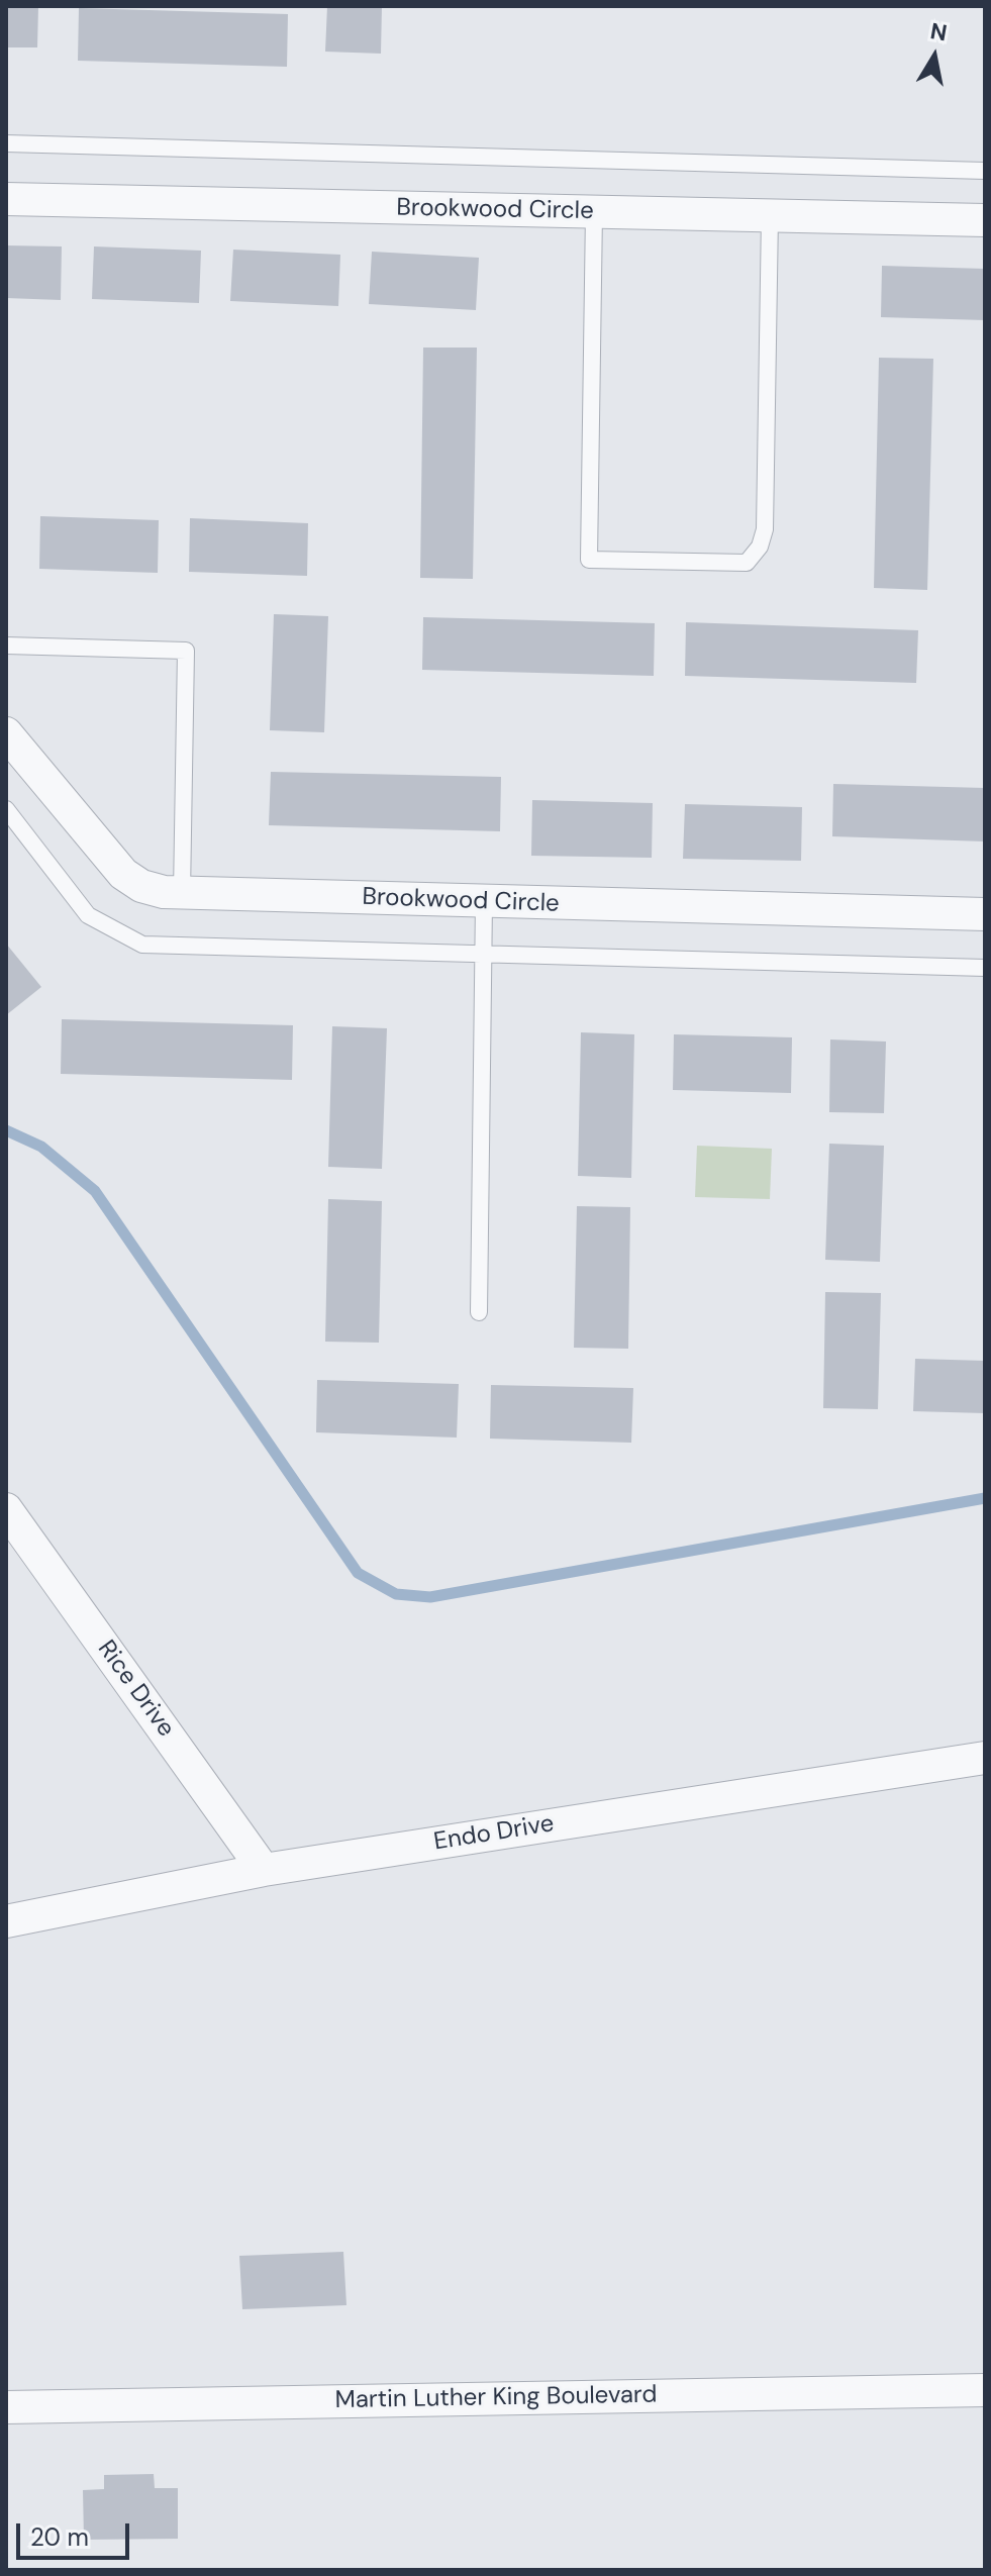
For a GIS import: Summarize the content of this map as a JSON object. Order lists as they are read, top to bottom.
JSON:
{
  "streets": {
    "street": [
      "Brookwood Circle",
      "Rice Drive",
      "Endo Drive",
      "Martin Luther King Boulevard"
    ]
  },
  "crossings": [
    ["Rice Drive", "Endo Drive"]
  ],
  "scale_bar": "20 m",
  "north": "top"
}
